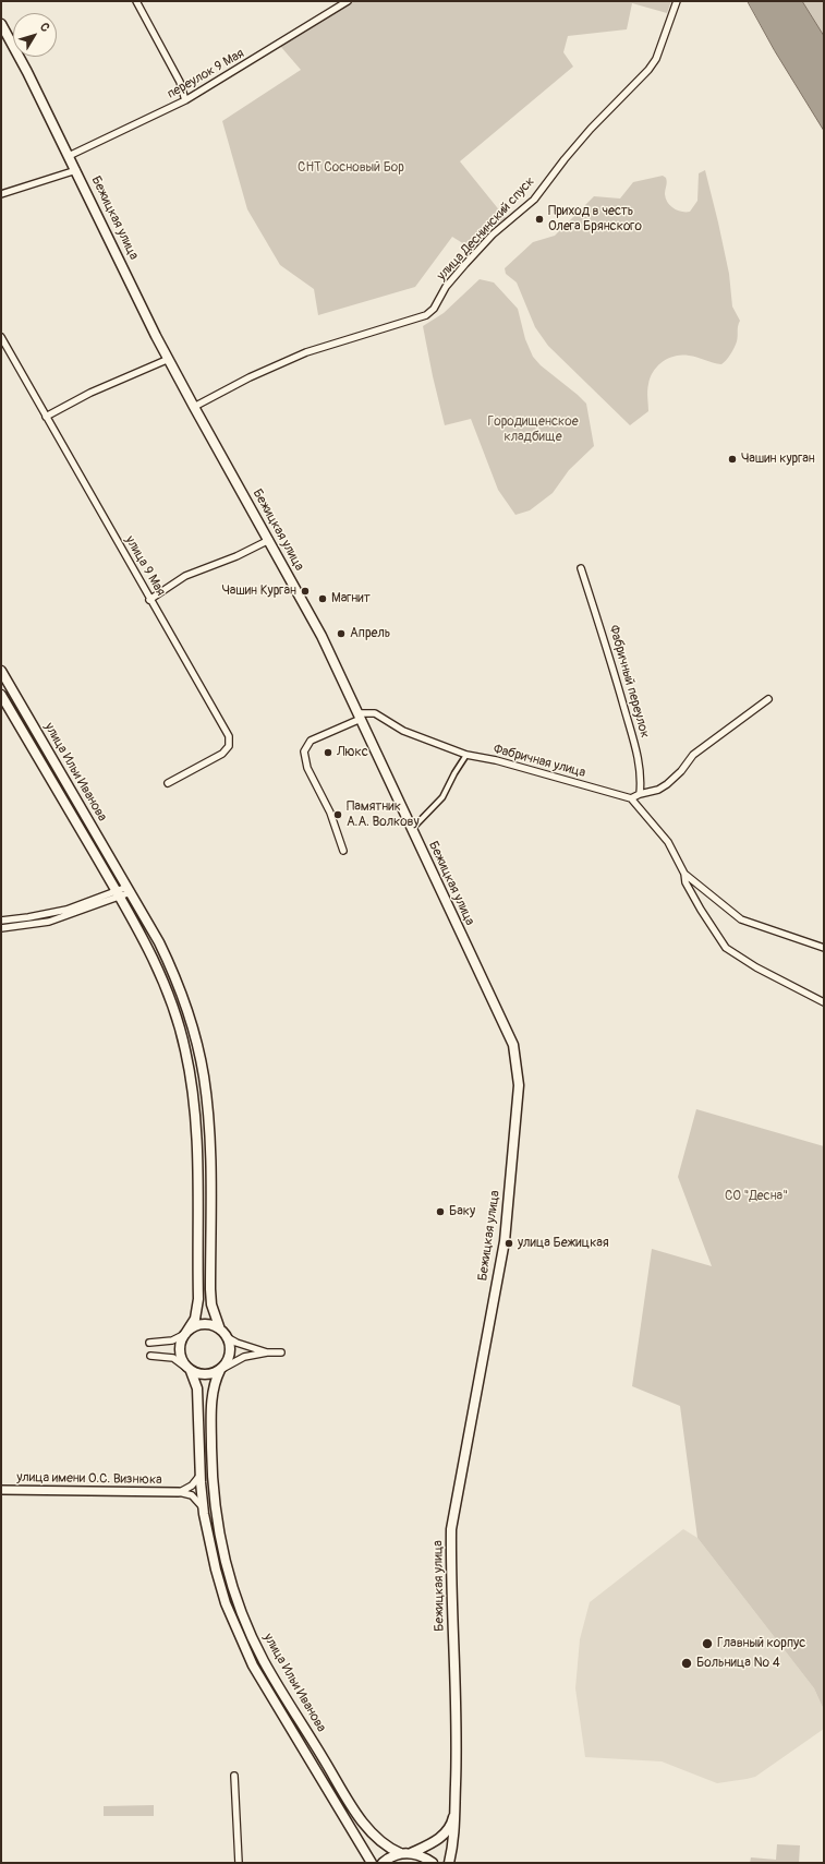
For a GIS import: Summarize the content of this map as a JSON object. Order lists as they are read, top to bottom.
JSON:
{
  "streets": {
    "main road": ["Бежицкая улица", "улица Ильи Иванова"],
    "street": [
      "переулок 9 Мая",
      "улица Деснинский спуск",
      "улица 9 Мая",
      "Фабричный переулок",
      "Фабричная улица",
      "улица имени О.С. Визнюка"
    ]
  },
  "crossings": [
    ["переулок 9 Мая", "Бежицкая улица"],
    ["Бежицкая улица", "улица Деснинский спуск"],
    ["Бежицкая улица", "Фабричная улица"]
  ],
  "parks": ["СНТ Сосновый Бор", "Городищенское кладбище", "СО \"Десна\""],
  "places": [
    "Приход в честь Олега Брянского",
    "Чашин курган",
    "Чашин Курган",
    "Магнит",
    "Апрель",
    "Люкс",
    "Памятник А.А. Волкову",
    "Баку",
    "улица Бежицкая",
    "Главный корпус",
    "Больница № 4"
  ],
  "north": "top right"
}
